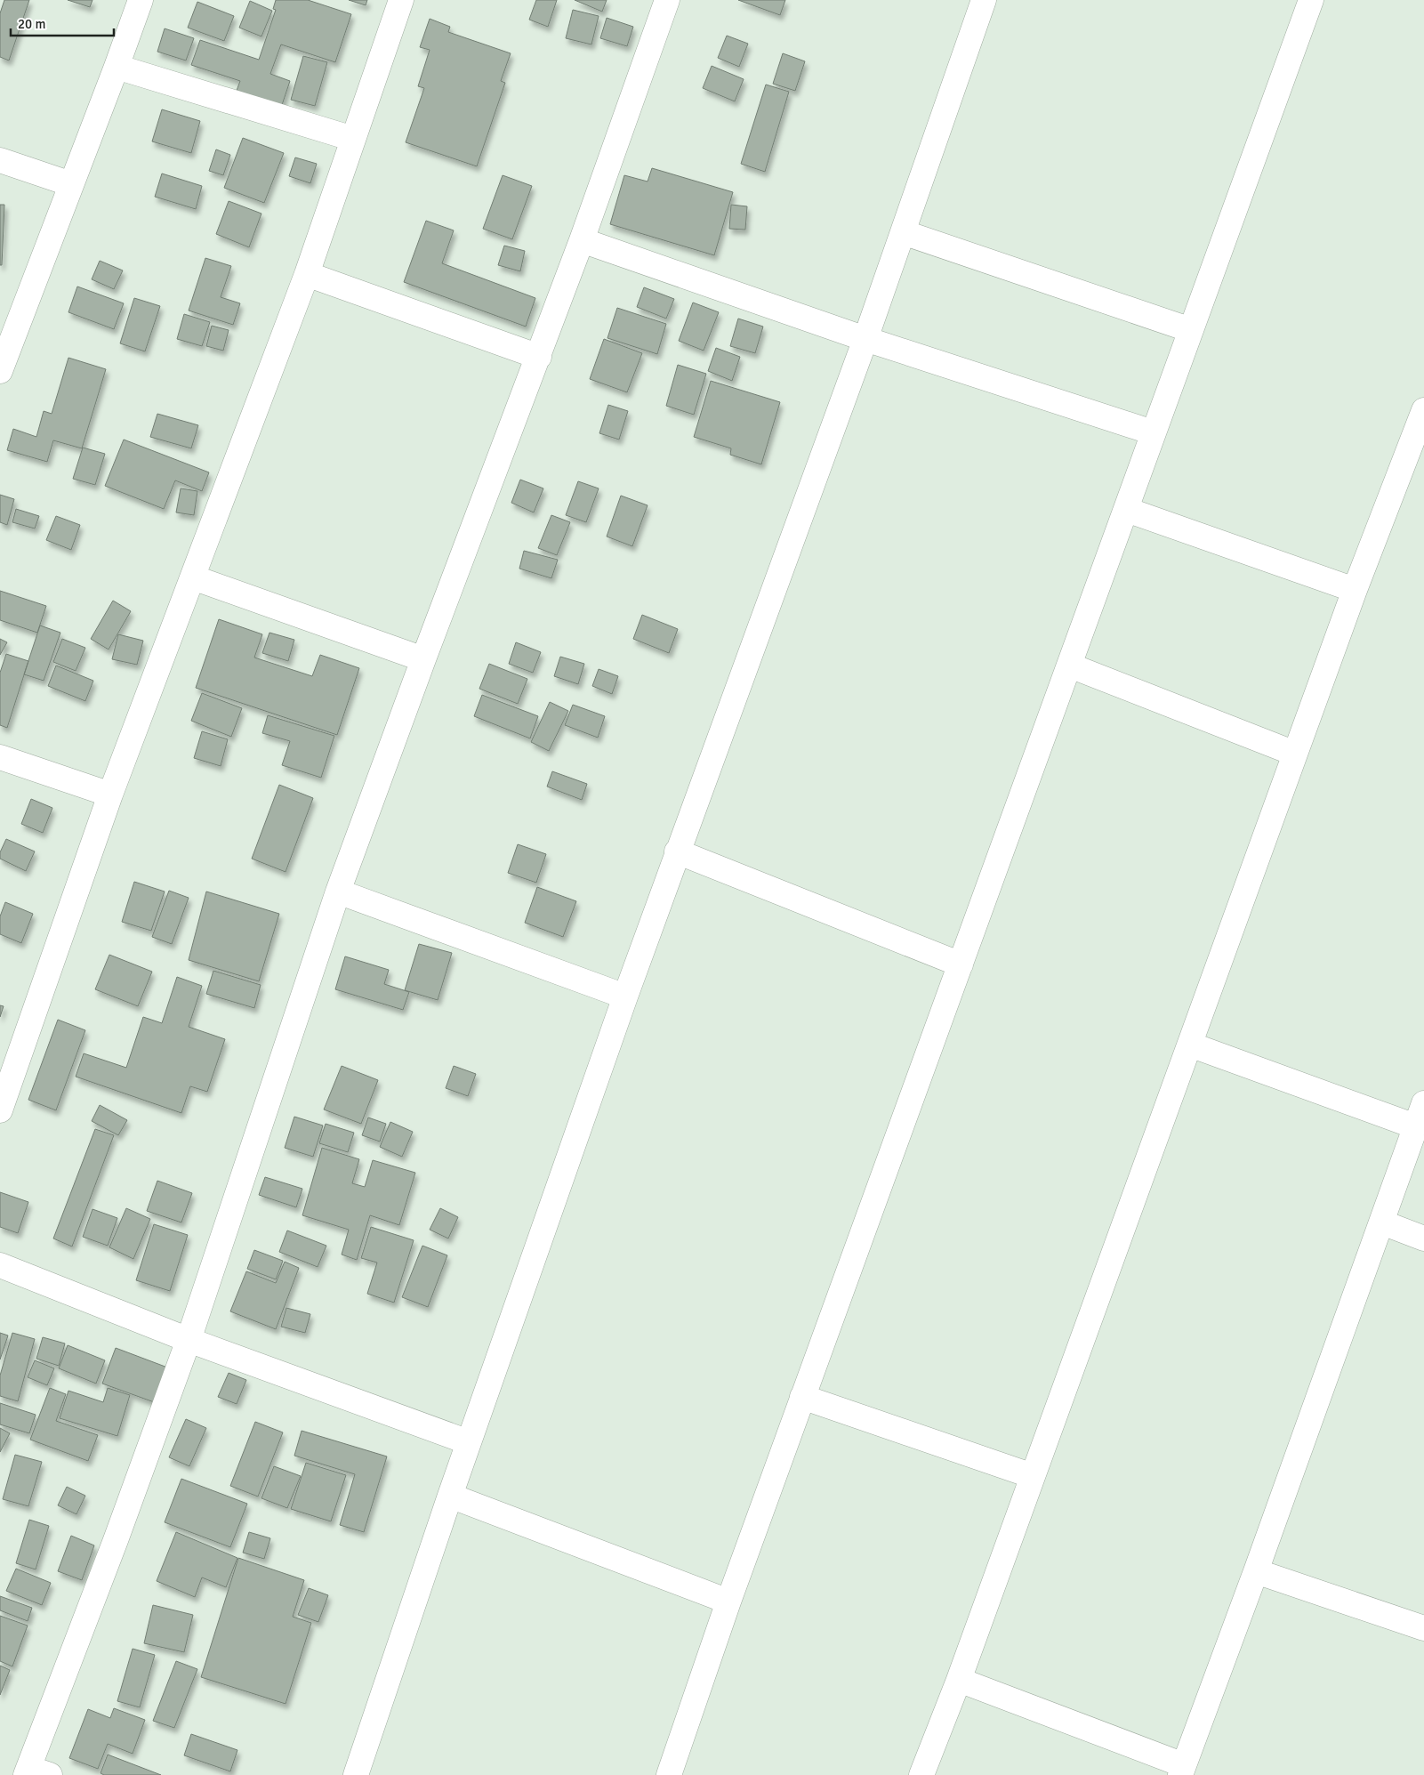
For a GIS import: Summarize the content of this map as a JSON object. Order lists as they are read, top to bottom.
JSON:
{
  "scale_bar": "20 m"
}
